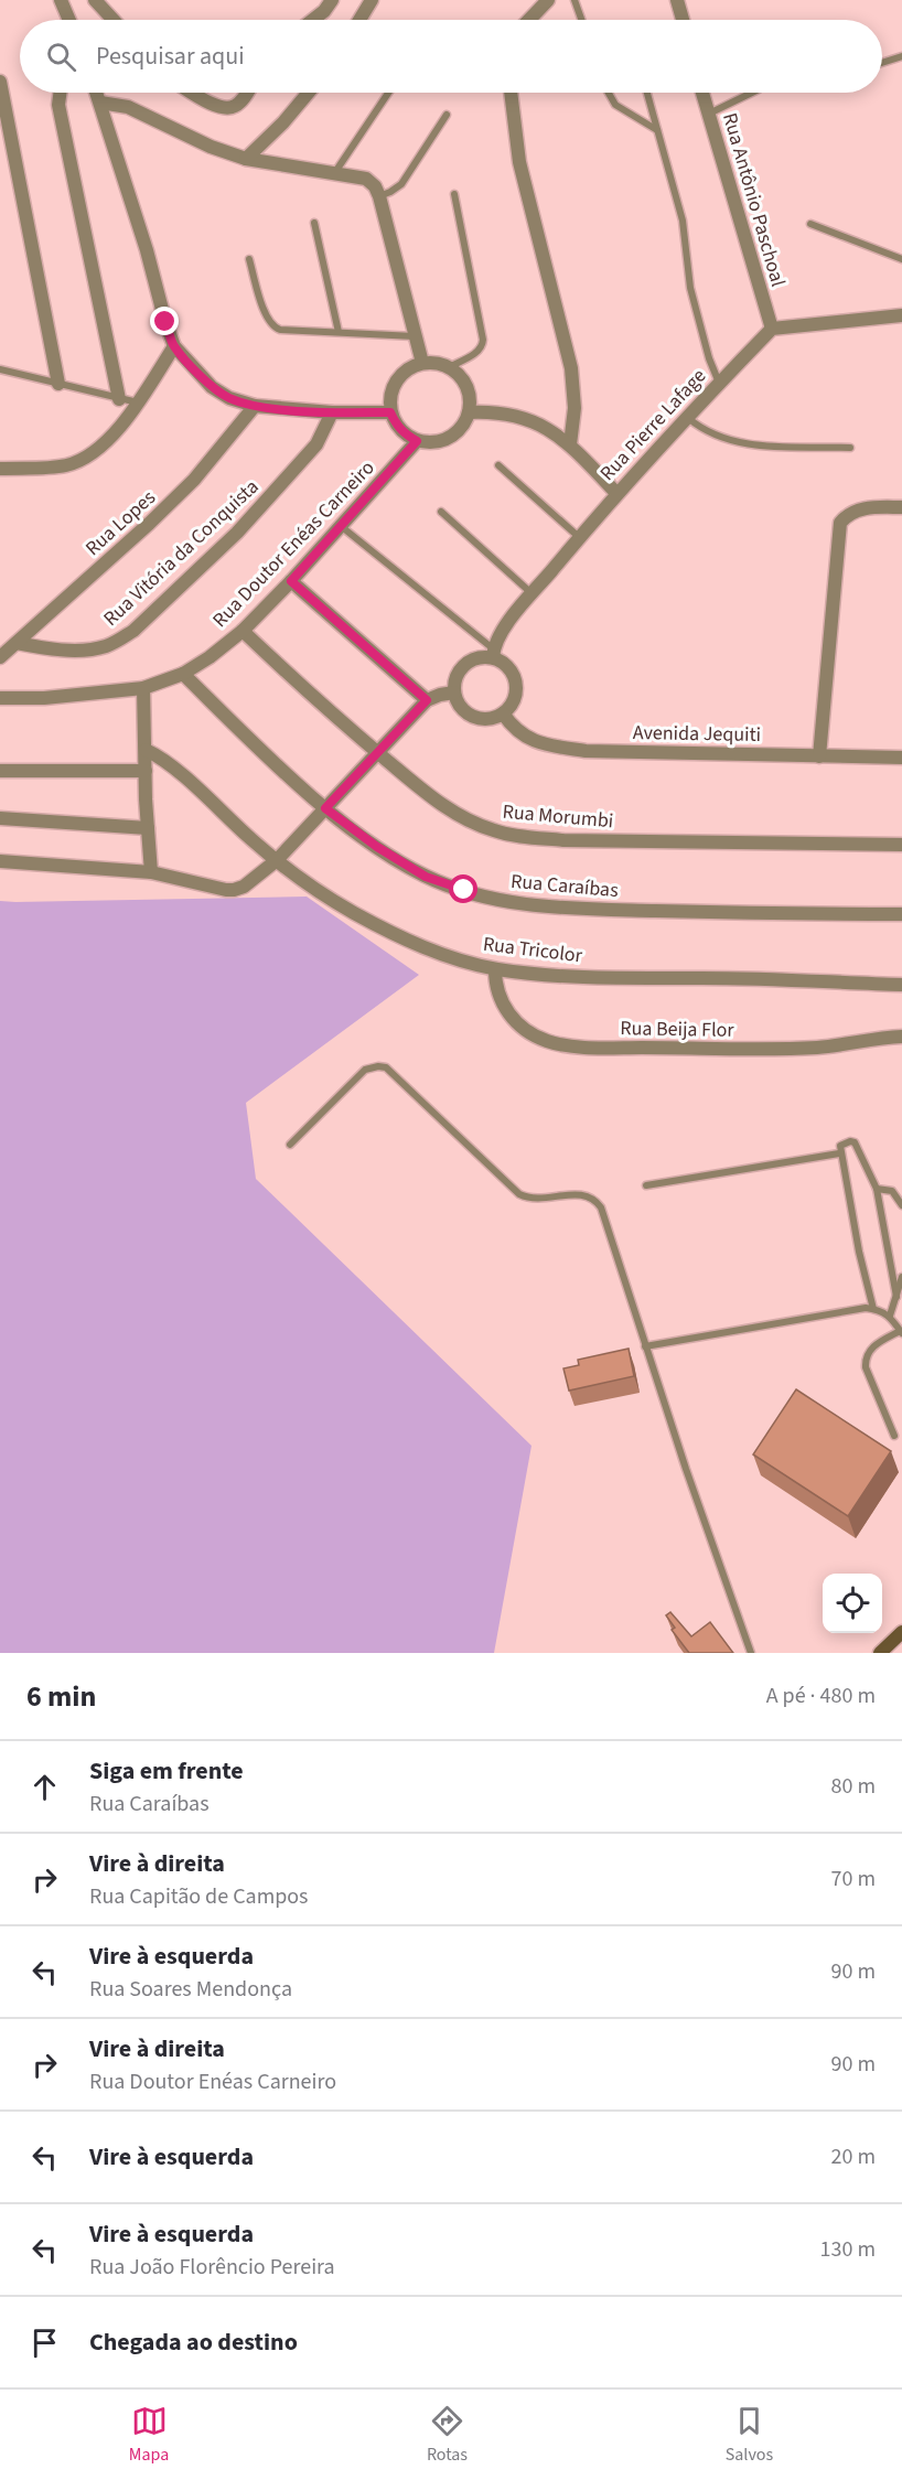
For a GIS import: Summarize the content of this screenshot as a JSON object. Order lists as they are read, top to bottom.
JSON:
{
  "streets": {
    "street": [
      "Rua Antônio Paschoal",
      "Rua Pierre Lafage",
      "Rua Lopes",
      "Rua Doutor Enéas Carneiro",
      "Rua Vitória da Conquista",
      "Avenida Jequiti",
      "Rua Morumbi",
      "Rua Caraíbas",
      "Rua Tricolor",
      "Rua Beija Flor"
    ]
  },
  "crossings": [
    ["Rua Antônio Paschoal", "Rua Pierre Lafage"],
    ["Rua Pierre Lafage", "Avenida Jequiti"],
    ["Rua Lopes", "Rua Vitória da Conquista"],
    ["Rua Doutor Enéas Carneiro", "Rua Morumbi"],
    ["Rua Doutor Enéas Carneiro", "Rua Caraíbas"],
    ["Rua Tricolor", "Rua Beija Flor"]
  ],
  "page": {
    "search": "Pesquisar aqui",
    "heading": ["6 min", "A pé · 480 m"],
    "list": [
      ["Siga em frente", "Rua Caraíbas", "80 m"],
      ["Vire à direita", "Rua Capitão de Campos", "70 m"],
      ["Vire à esquerda", "Rua Soares Mendonça", "90 m"],
      ["Vire à direita", "Rua Doutor Enéas Carneiro", "90 m"],
      ["Vire à esquerda", "20 m"],
      ["Vire à esquerda", "Rua João Florêncio Pereira", "130 m"],
      "Chegada ao destino"
    ],
    "nav": ["Mapa", "Rotas", "Salvos"]
  }
}
